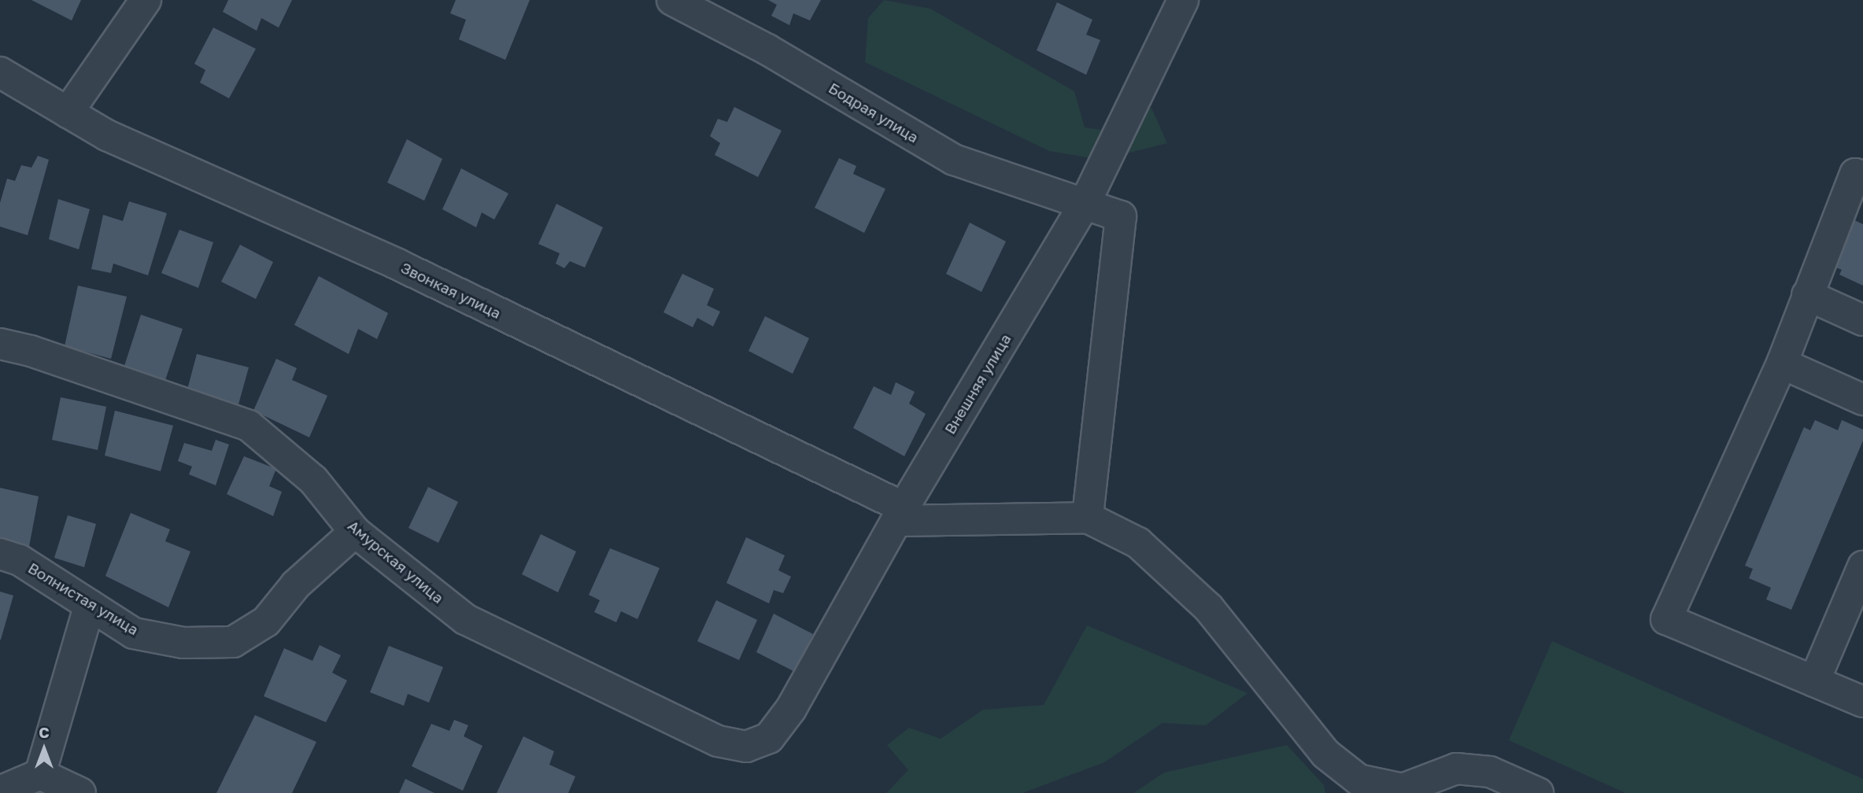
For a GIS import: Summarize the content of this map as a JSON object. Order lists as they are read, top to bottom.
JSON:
{
  "streets": {
    "street": [
      "Бодрая улица",
      "Звонкая улица",
      "Внешняя улица",
      "Амурская улица",
      "Волнистая улица"
    ]
  },
  "crossings": [
    ["Бодрая улица", "Внешняя улица"],
    ["Звонкая улица", "Внешняя улица"],
    ["Внешняя улица", "Амурская улица"],
    ["Амурская улица", "Волнистая улица"]
  ],
  "north": "top"
}
